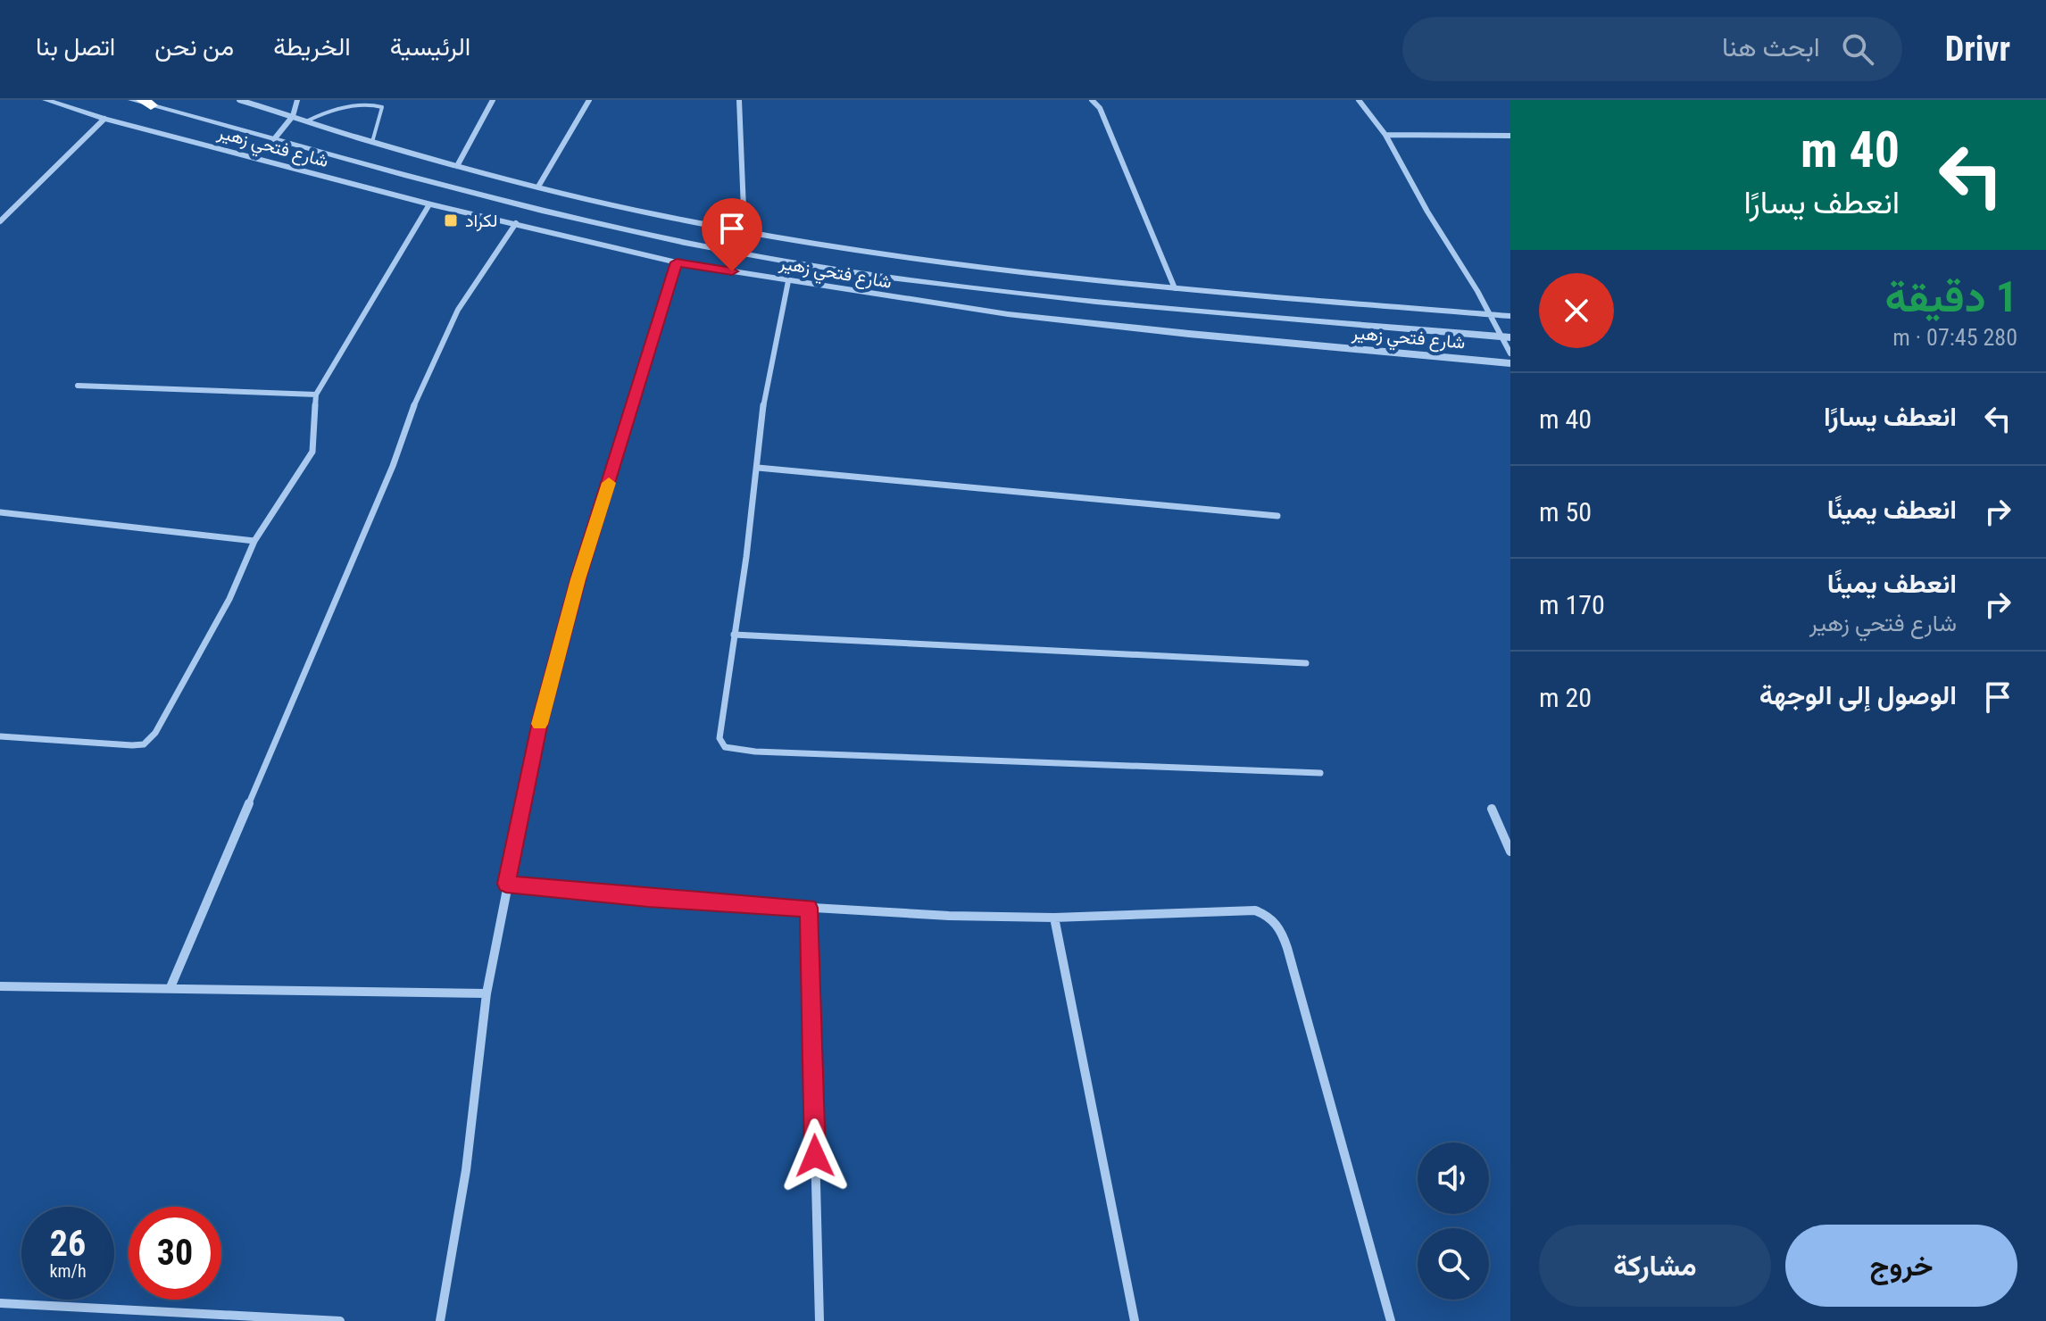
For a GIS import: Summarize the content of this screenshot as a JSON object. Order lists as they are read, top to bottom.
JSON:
{
  "streets": {
    "street": ["شارع فتحي زهير"]
  },
  "places": {
    "transit": ["لكراد"]
  },
  "page": {
    "header": "Drivr",
    "search": "ابحث هنا",
    "nav": [
      "الرئيسية",
      "الخريطة",
      "من نحن",
      "اتصل بنا"
    ],
    "turn": ["40 m", "انعطف يسارًا"],
    "heading": ["1 دقيقة", "280 m · 07:45"],
    "list": [
      {
        "name": "انعطف يسارًا",
        "value": "40 m"
      },
      {
        "name": "انعطف يمينًا",
        "value": "50 m"
      },
      {
        "name": "انعطف يمينًا",
        "note": "شارع فتحي زهير",
        "value": "170 m"
      },
      {
        "name": "الوصول إلى الوجهة",
        "value": "20 m"
      }
    ],
    "speed": "26 km/h",
    "limit": "30",
    "buttons": ["خروج", "مشاركة"]
  }
}
